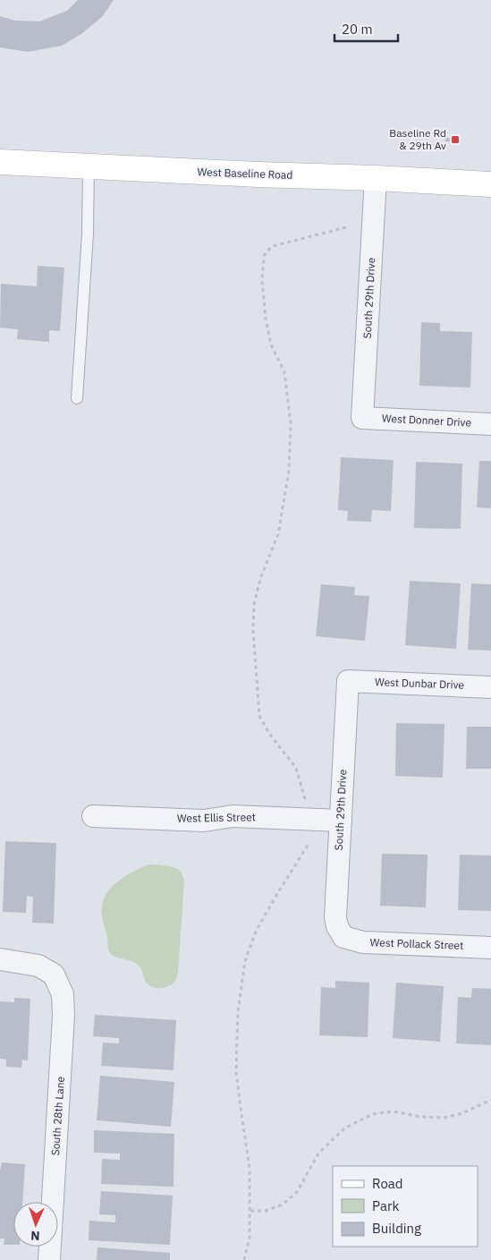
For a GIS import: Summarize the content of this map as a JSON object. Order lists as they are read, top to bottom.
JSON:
{
  "streets": {
    "main road": ["West Baseline Road"],
    "street": [
      "South 29th Drive",
      "West Donner Drive",
      "West Dunbar Drive",
      "West Ellis Street",
      "West Pollack Street",
      "South 28th Lane"
    ]
  },
  "crossings": [
    ["West Baseline Road", "South 29th Drive"],
    ["South 29th Drive", "West Donner Drive"],
    ["South 29th Drive", "West Dunbar Drive"],
    ["South 29th Drive", "West Ellis Street"],
    ["South 29th Drive", "West Pollack Street"]
  ],
  "places": {
    "transit": ["Baseline Rd & 29th Av"]
  },
  "legend": ["Road", "Park", "Building"],
  "scale_bar": "20 m",
  "north": "bottom"
}
